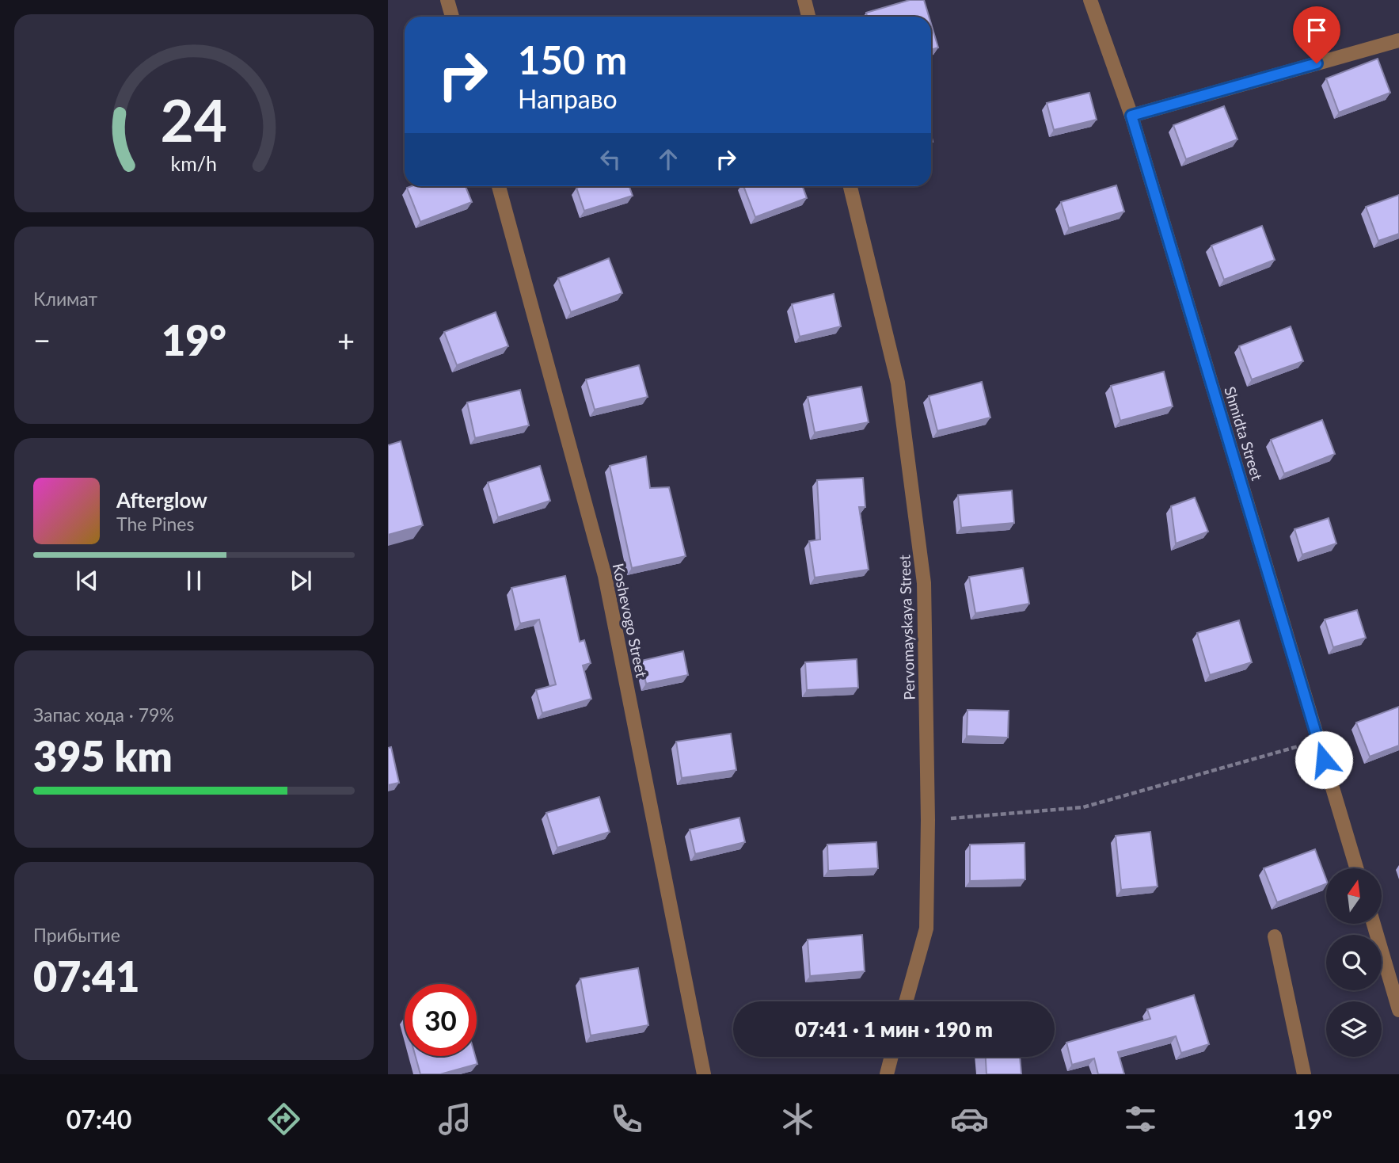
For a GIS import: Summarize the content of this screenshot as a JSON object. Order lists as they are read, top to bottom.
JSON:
{
  "streets": {
    "street": ["Shmidta Street", "Koshevogo Street", "Pervomayskaya Street"]
  },
  "north": "top",
  "page": {
    "turn": ["150 m", "Направо"],
    "tile": [
      "Климат",
      ["Запас хода · 79%", "395 km"],
      ["Прибытие", "07:41"]
    ],
    "heat": ["−", "19°", "+"],
    "song": ["Afterglow", "The Pines"],
    "limit": "30",
    "trip": "07:41 · 1 мин · 190 m",
    "tabs": ["07:40", "19°"],
    "gauge": ["24", "km/h"]
  }
}
